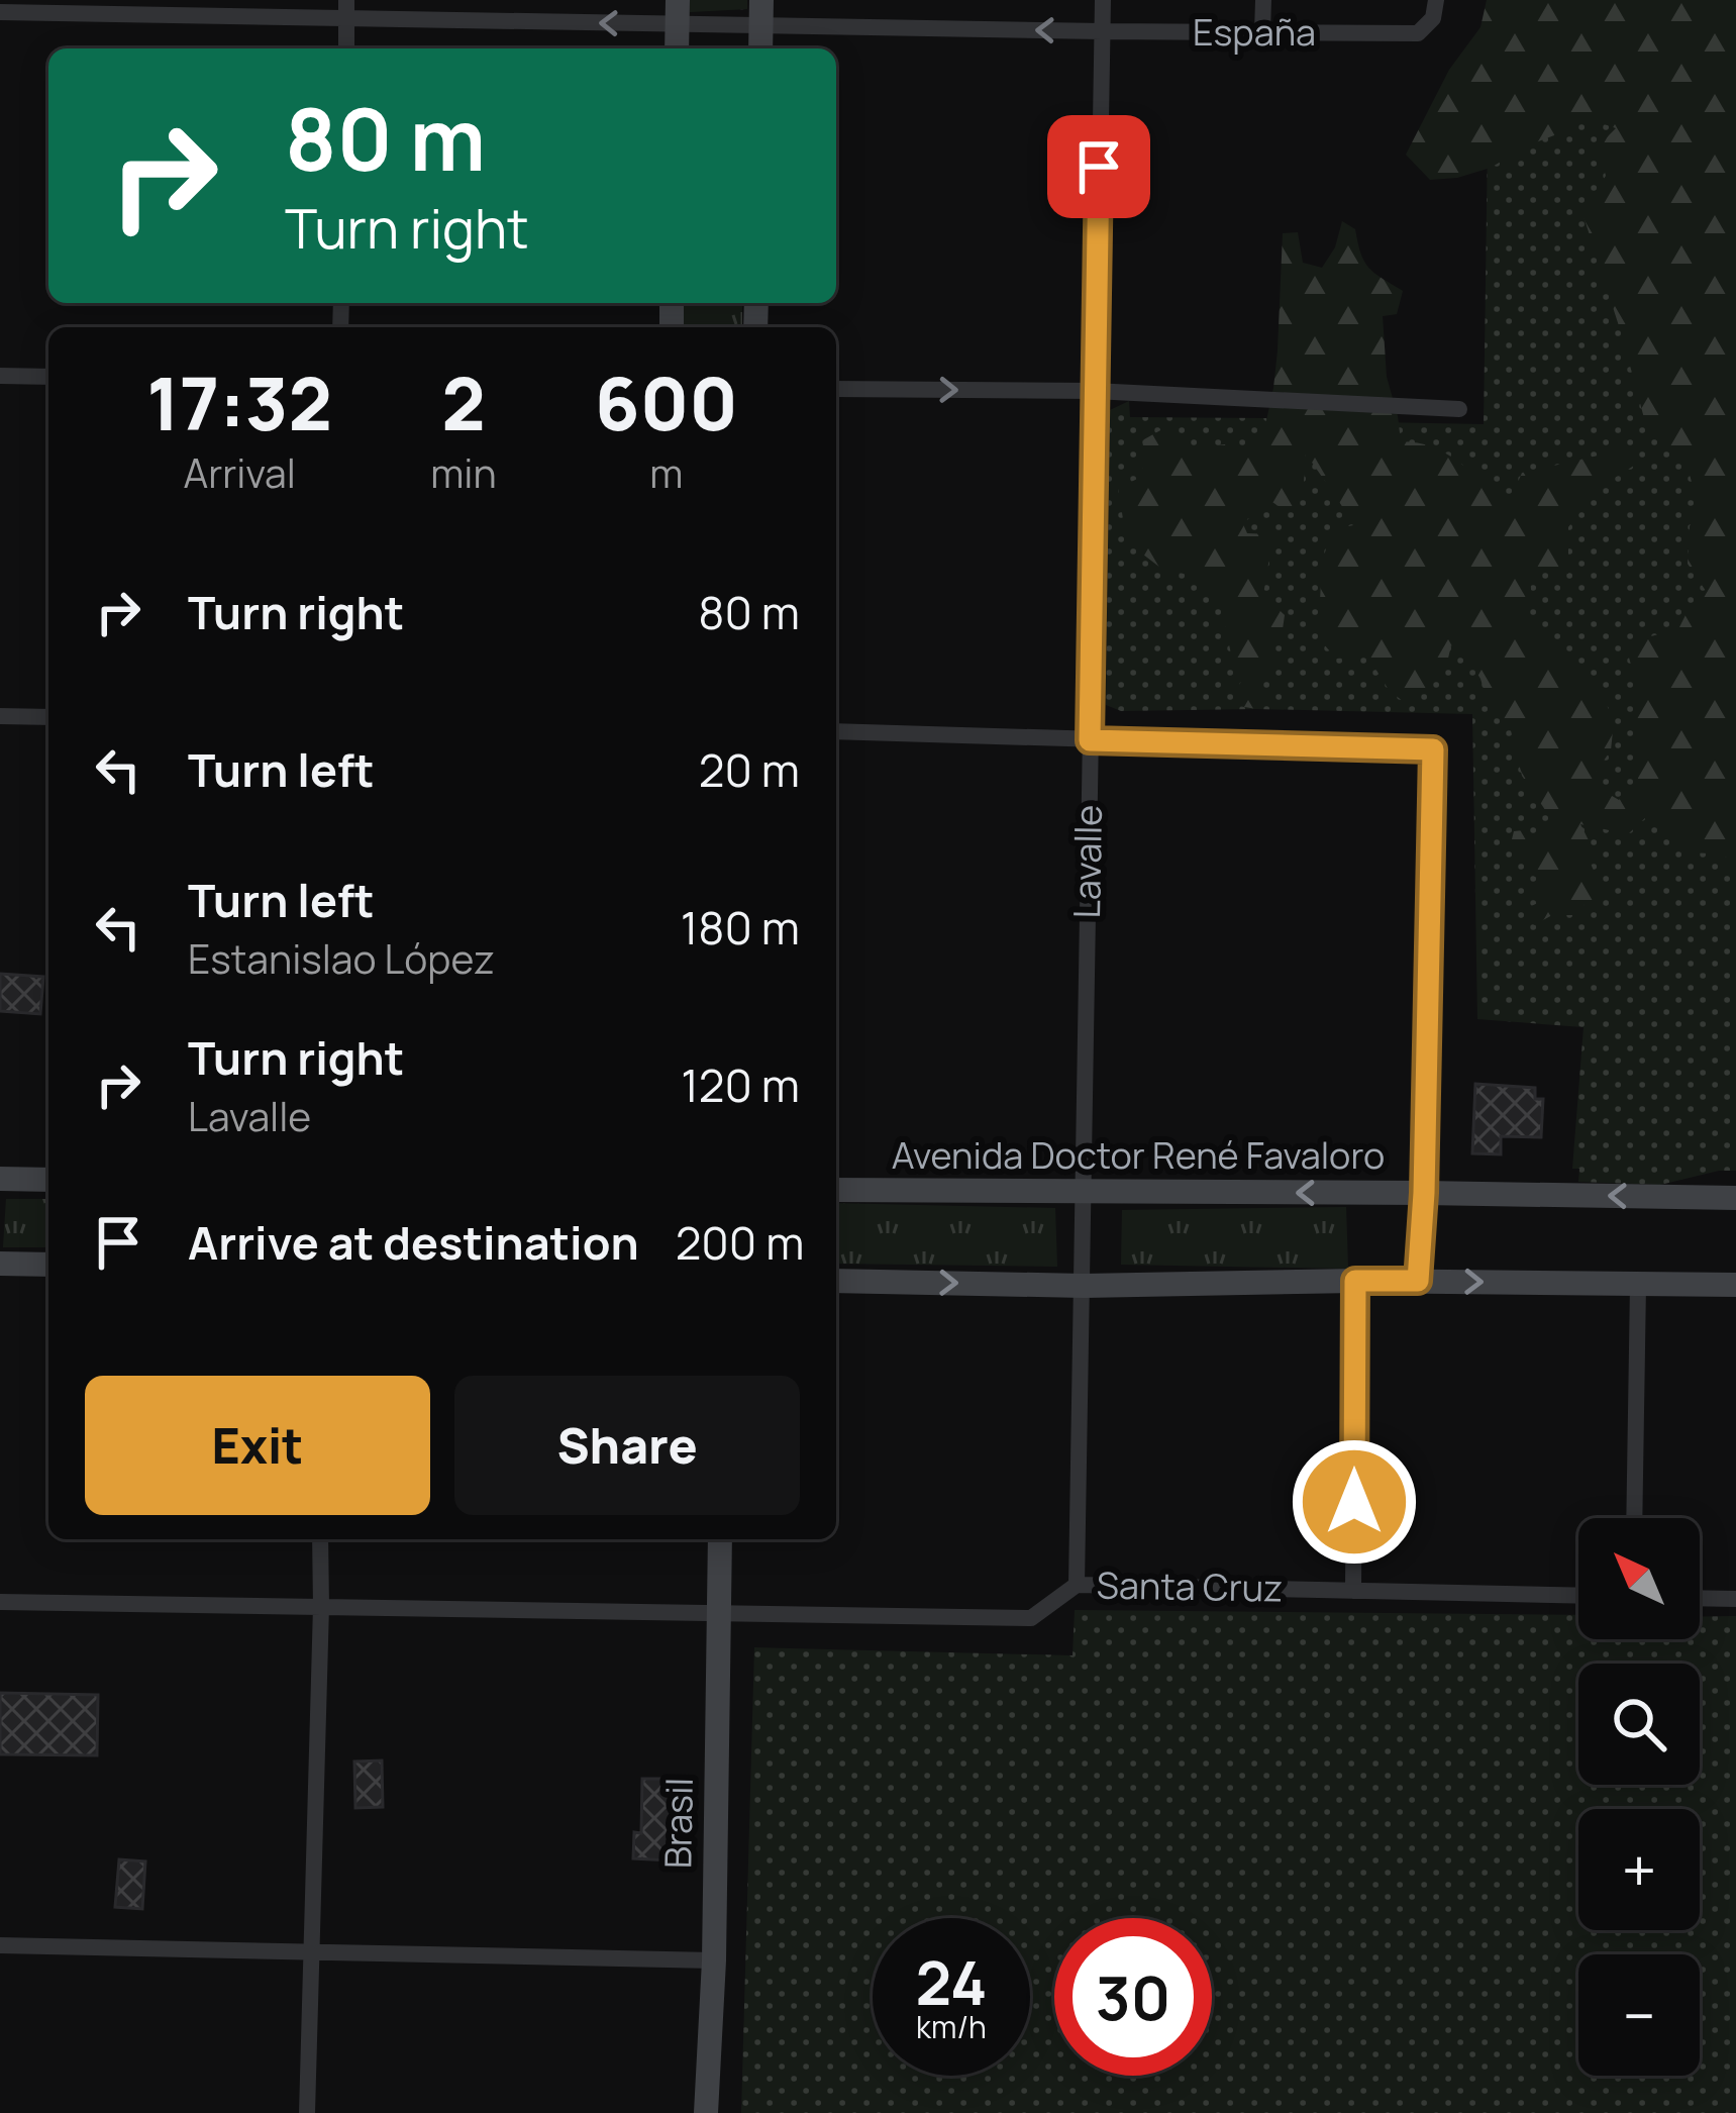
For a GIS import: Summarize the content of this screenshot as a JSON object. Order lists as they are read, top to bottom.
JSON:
{
  "streets": {
    "main road": ["Avenida Doctor René Favaloro", "Brasil"],
    "street": ["España", "Lavalle", "Santa Cruz"]
  },
  "crossings": [
    ["España", "Lavalle"],
    ["Lavalle", "Avenida Doctor René Favaloro"],
    ["Lavalle", "Santa Cruz"],
    ["Santa Cruz", "Brasil"]
  ],
  "one_way": ["España"],
  "north": "top left",
  "page": {
    "turn": ["80 m", "Turn right"],
    "eta": [
      "17:32",
      "Arrival",
      "2",
      "min",
      "600",
      "m"
    ],
    "list": [
      {
        "name": "Turn right",
        "value": "80 m"
      },
      {
        "name": "Turn left",
        "value": "20 m"
      },
      {
        "name": "Turn left",
        "note": "Estanislao López",
        "value": "180 m"
      },
      {
        "name": "Turn right",
        "note": "Lavalle",
        "value": "120 m"
      },
      {
        "name": "Arrive at destination",
        "value": "200 m"
      }
    ],
    "buttons": ["Exit", "Share"],
    "map_buttons": ["+", "−"],
    "speed": "24 km/h",
    "limit": "30"
  }
}
